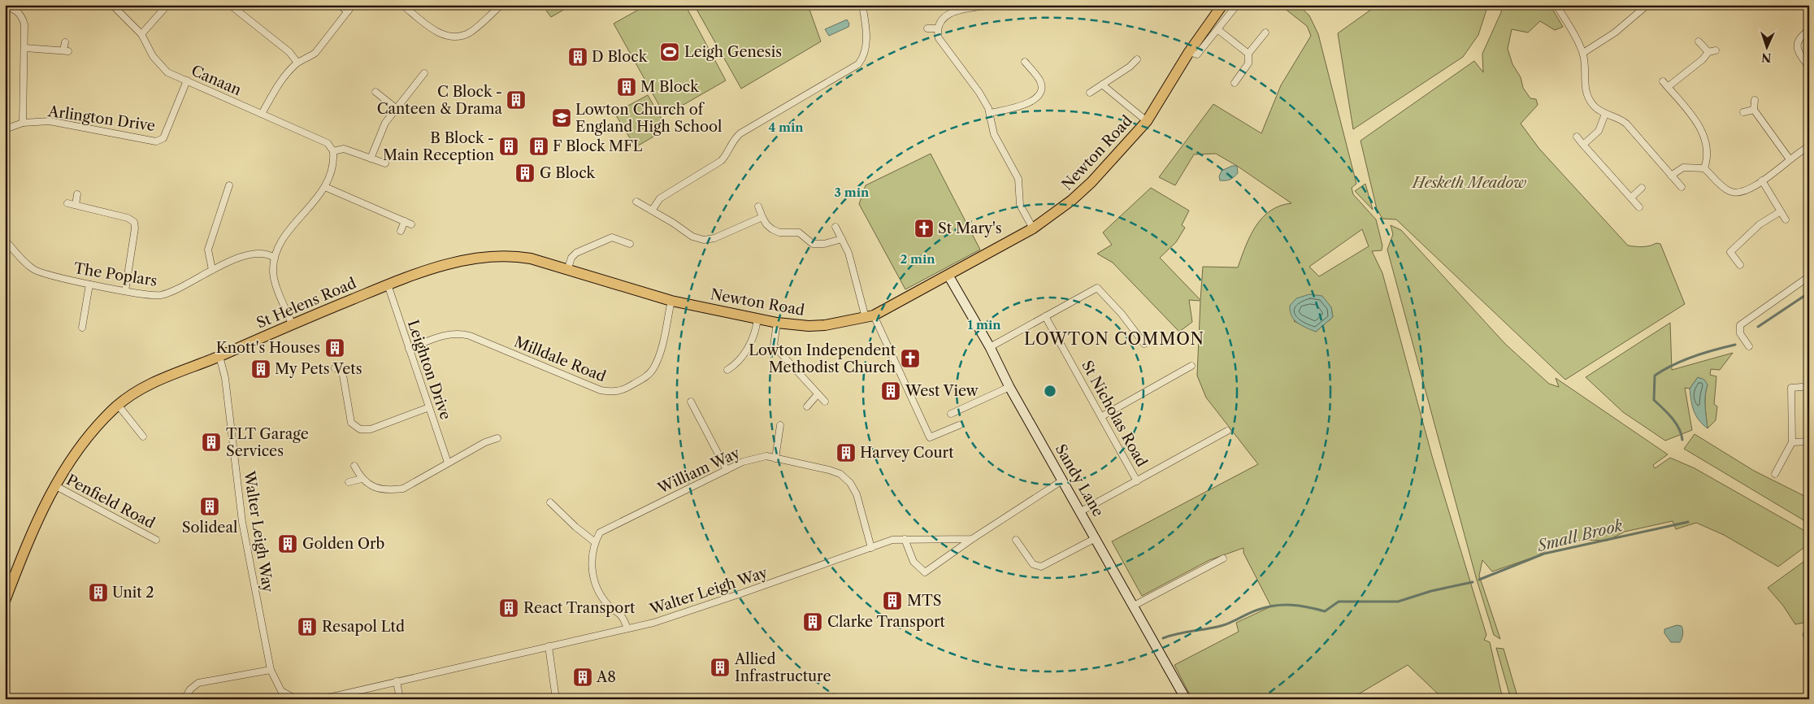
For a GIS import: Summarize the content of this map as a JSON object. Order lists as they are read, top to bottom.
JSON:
{
  "streets": {
    "main road": ["Newton Road", "St Helens Road"],
    "street": [
      "Canaan",
      "Arlington Drive",
      "The Poplars",
      "Milldale Road",
      "Leighton Drive",
      "St Nicholas Road",
      "William Way",
      "Sandy Lane",
      "Penfield Road",
      "Walter Leigh Way"
    ]
  },
  "crossings": [
    ["Canaan", "Arlington Drive"],
    ["Newton Road", "St Helens Road"],
    ["Newton Road", "Milldale Road"],
    ["Newton Road", "Sandy Lane"],
    ["St Helens Road", "Leighton Drive"],
    ["St Helens Road", "Penfield Road"],
    ["St Helens Road", "Walter Leigh Way"],
    ["Milldale Road", "Leighton Drive"],
    ["William Way", "Walter Leigh Way"]
  ],
  "districts": ["LOWTON COMMON"],
  "water": ["Small Brook"],
  "parks": ["Hesketh Meadow"],
  "places": {
    "sports": ["Leigh Genesis"],
    "building": [
      "D Block",
      "M Block",
      "C Block - Canteen & Drama",
      "B Block - Main Reception",
      "F Block MFL",
      "G Block",
      "Knott's Houses",
      "My Pets Vets",
      "West View",
      "TLT Garage Services",
      "Harvey Court",
      "Solideal",
      "Golden Orb",
      "Unit 2",
      "MTS",
      "React Transport",
      "Clarke Transport",
      "Resapol Ltd",
      "Allied Infrastructure",
      "A8"
    ],
    "school or university": ["Lowton Church of England High School"],
    "church": ["St Mary's", "Lowton Independent Methodist Church"]
  },
  "north": "bottom",
  "rings": [
    "4 min",
    "3 min",
    "2 min",
    "1 min"
  ]
}
